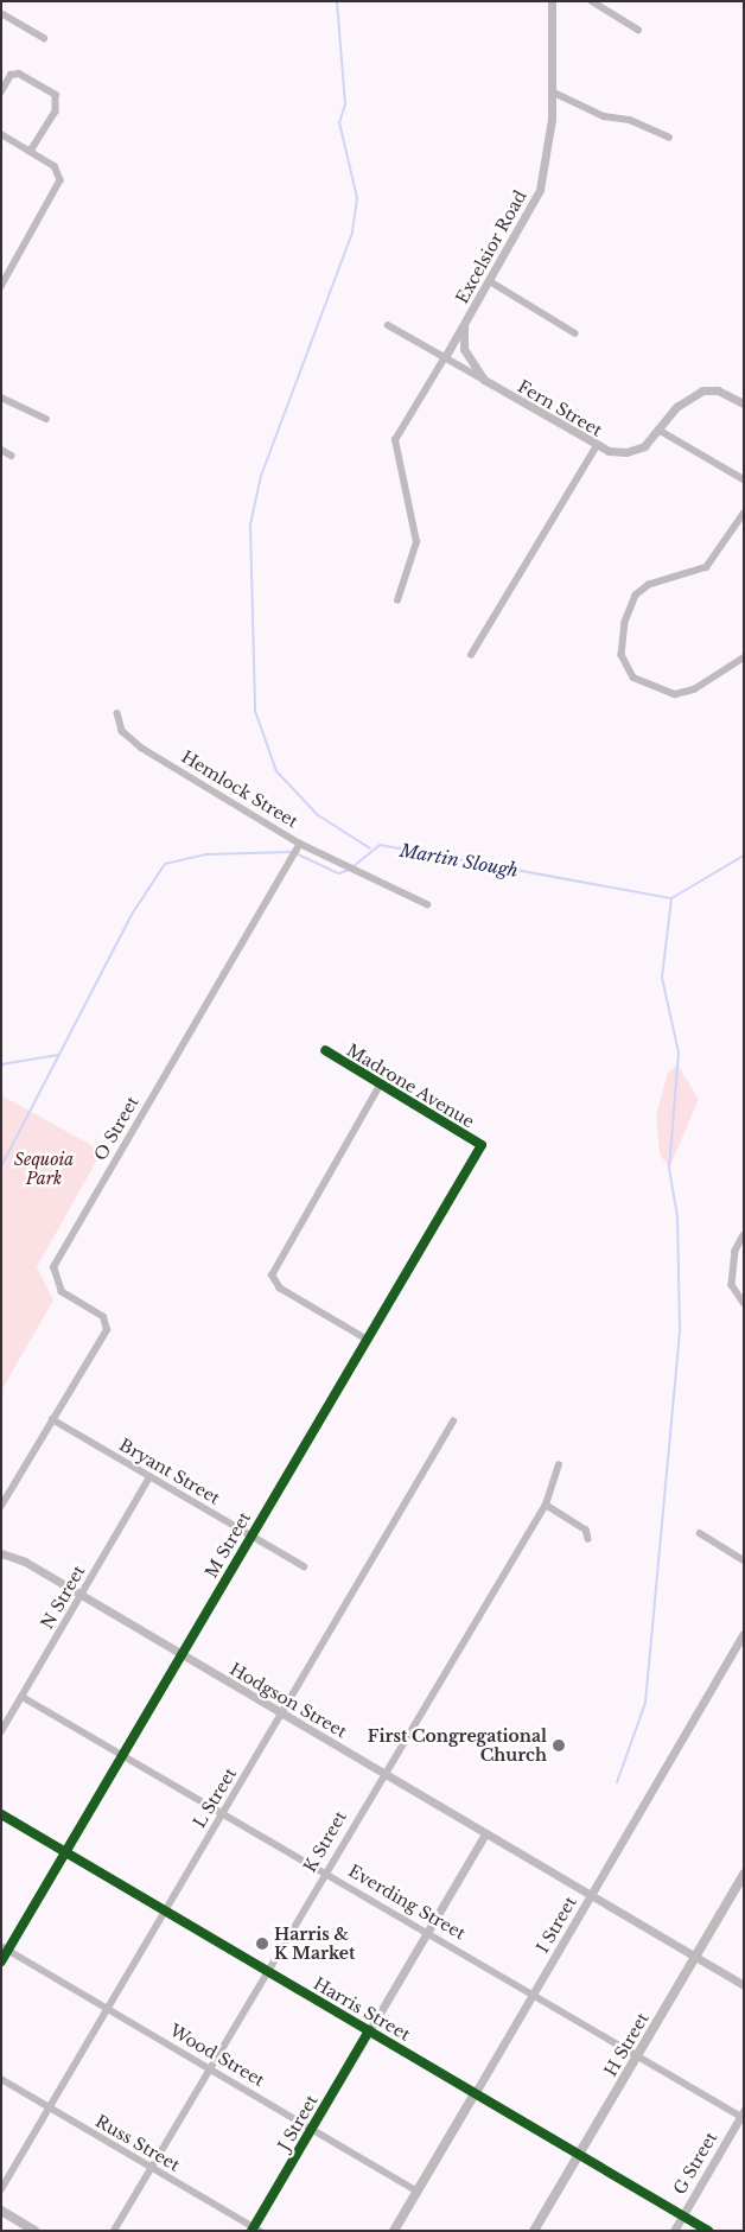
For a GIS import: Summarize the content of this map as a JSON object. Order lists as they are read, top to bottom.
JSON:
{
  "streets": {
    "main road": ["I Street", "Harris Street", "H Street"],
    "street": [
      "Excelsior Road",
      "Fern Street",
      "Hemlock Street",
      "Madrone Avenue",
      "O Street",
      "Bryant Street",
      "M Street",
      "N Street",
      "Hodgson Street",
      "L Street",
      "K Street",
      "Everding Street",
      "Wood Street",
      "J Street",
      "Russ Street",
      "G Street"
    ]
  },
  "crossings": [
    ["Excelsior Road", "Fern Street"],
    ["Hemlock Street", "O Street"],
    ["Madrone Avenue", "M Street"],
    ["O Street", "Bryant Street"],
    ["Bryant Street", "M Street"],
    ["Bryant Street", "N Street"],
    ["M Street", "Hodgson Street"],
    ["M Street", "Everding Street"],
    ["M Street", "Harris Street"],
    ["M Street", "Wood Street"],
    ["N Street", "Hodgson Street"],
    ["N Street", "Everding Street"],
    ["Hodgson Street", "L Street"],
    ["Hodgson Street", "K Street"],
    ["Hodgson Street", "I Street"],
    ["Hodgson Street", "H Street"],
    ["Hodgson Street", "J Street"],
    ["L Street", "Everding Street"],
    ["L Street", "Harris Street"],
    ["L Street", "Wood Street"],
    ["L Street", "Russ Street"],
    ["K Street", "Everding Street"],
    ["K Street", "Harris Street"],
    ["K Street", "Wood Street"],
    ["K Street", "Russ Street"],
    ["Everding Street", "I Street"],
    ["Everding Street", "H Street"],
    ["Everding Street", "J Street"],
    ["Everding Street", "G Street"],
    ["I Street", "Harris Street"],
    ["I Street", "Wood Street"],
    ["Harris Street", "H Street"],
    ["Harris Street", "J Street"],
    ["Harris Street", "G Street"],
    ["Wood Street", "J Street"],
    ["J Street", "Russ Street"]
  ],
  "water": ["Martin Slough"],
  "parks": ["Sequoia Park"],
  "places": ["First Congregational Church", "Harris & K Market"]
}
